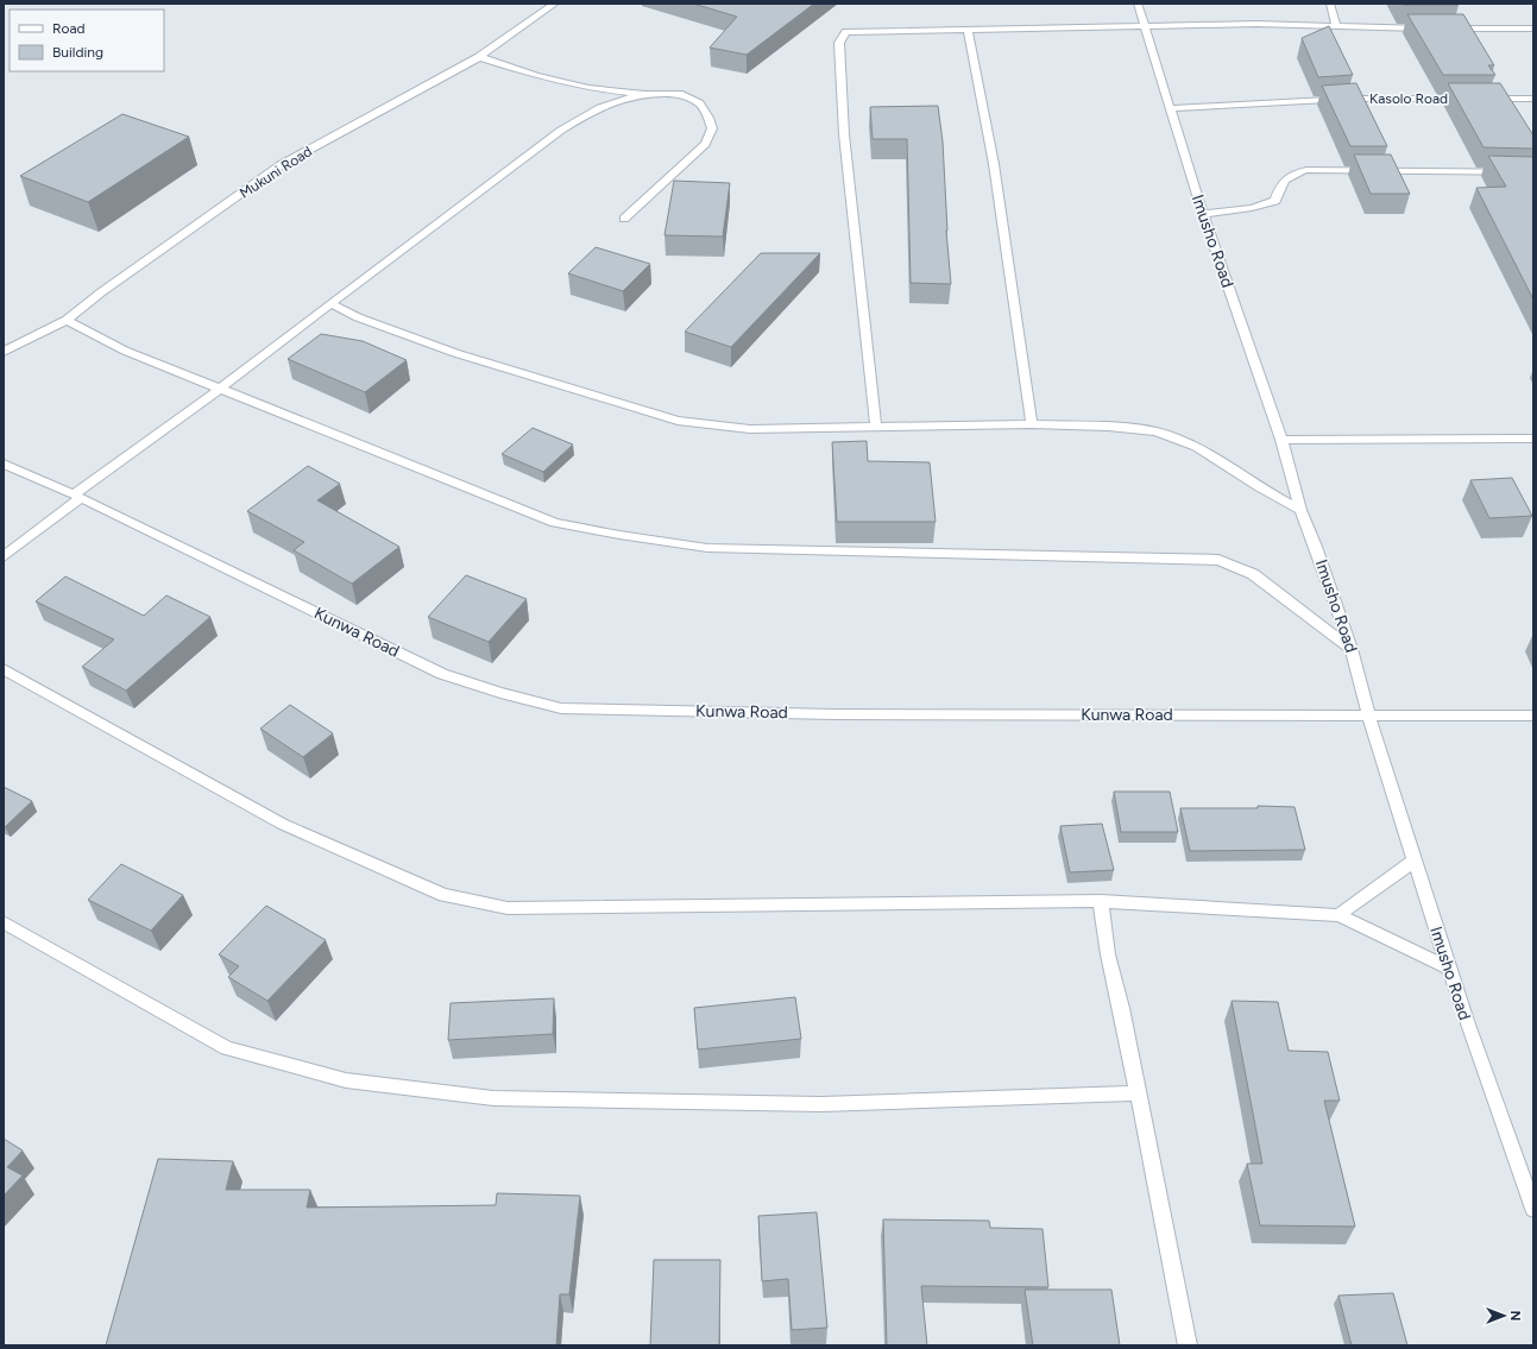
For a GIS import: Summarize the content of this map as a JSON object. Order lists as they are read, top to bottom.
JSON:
{
  "streets": {
    "street": [
      "Kasolo Road",
      "Mukuni Road",
      "Imusho Road",
      "Kunwa Road"
    ]
  },
  "crossings": [
    ["Kasolo Road", "Imusho Road"],
    ["Imusho Road", "Kunwa Road"]
  ],
  "legend": ["Road", "Building"],
  "north": "right"
}
